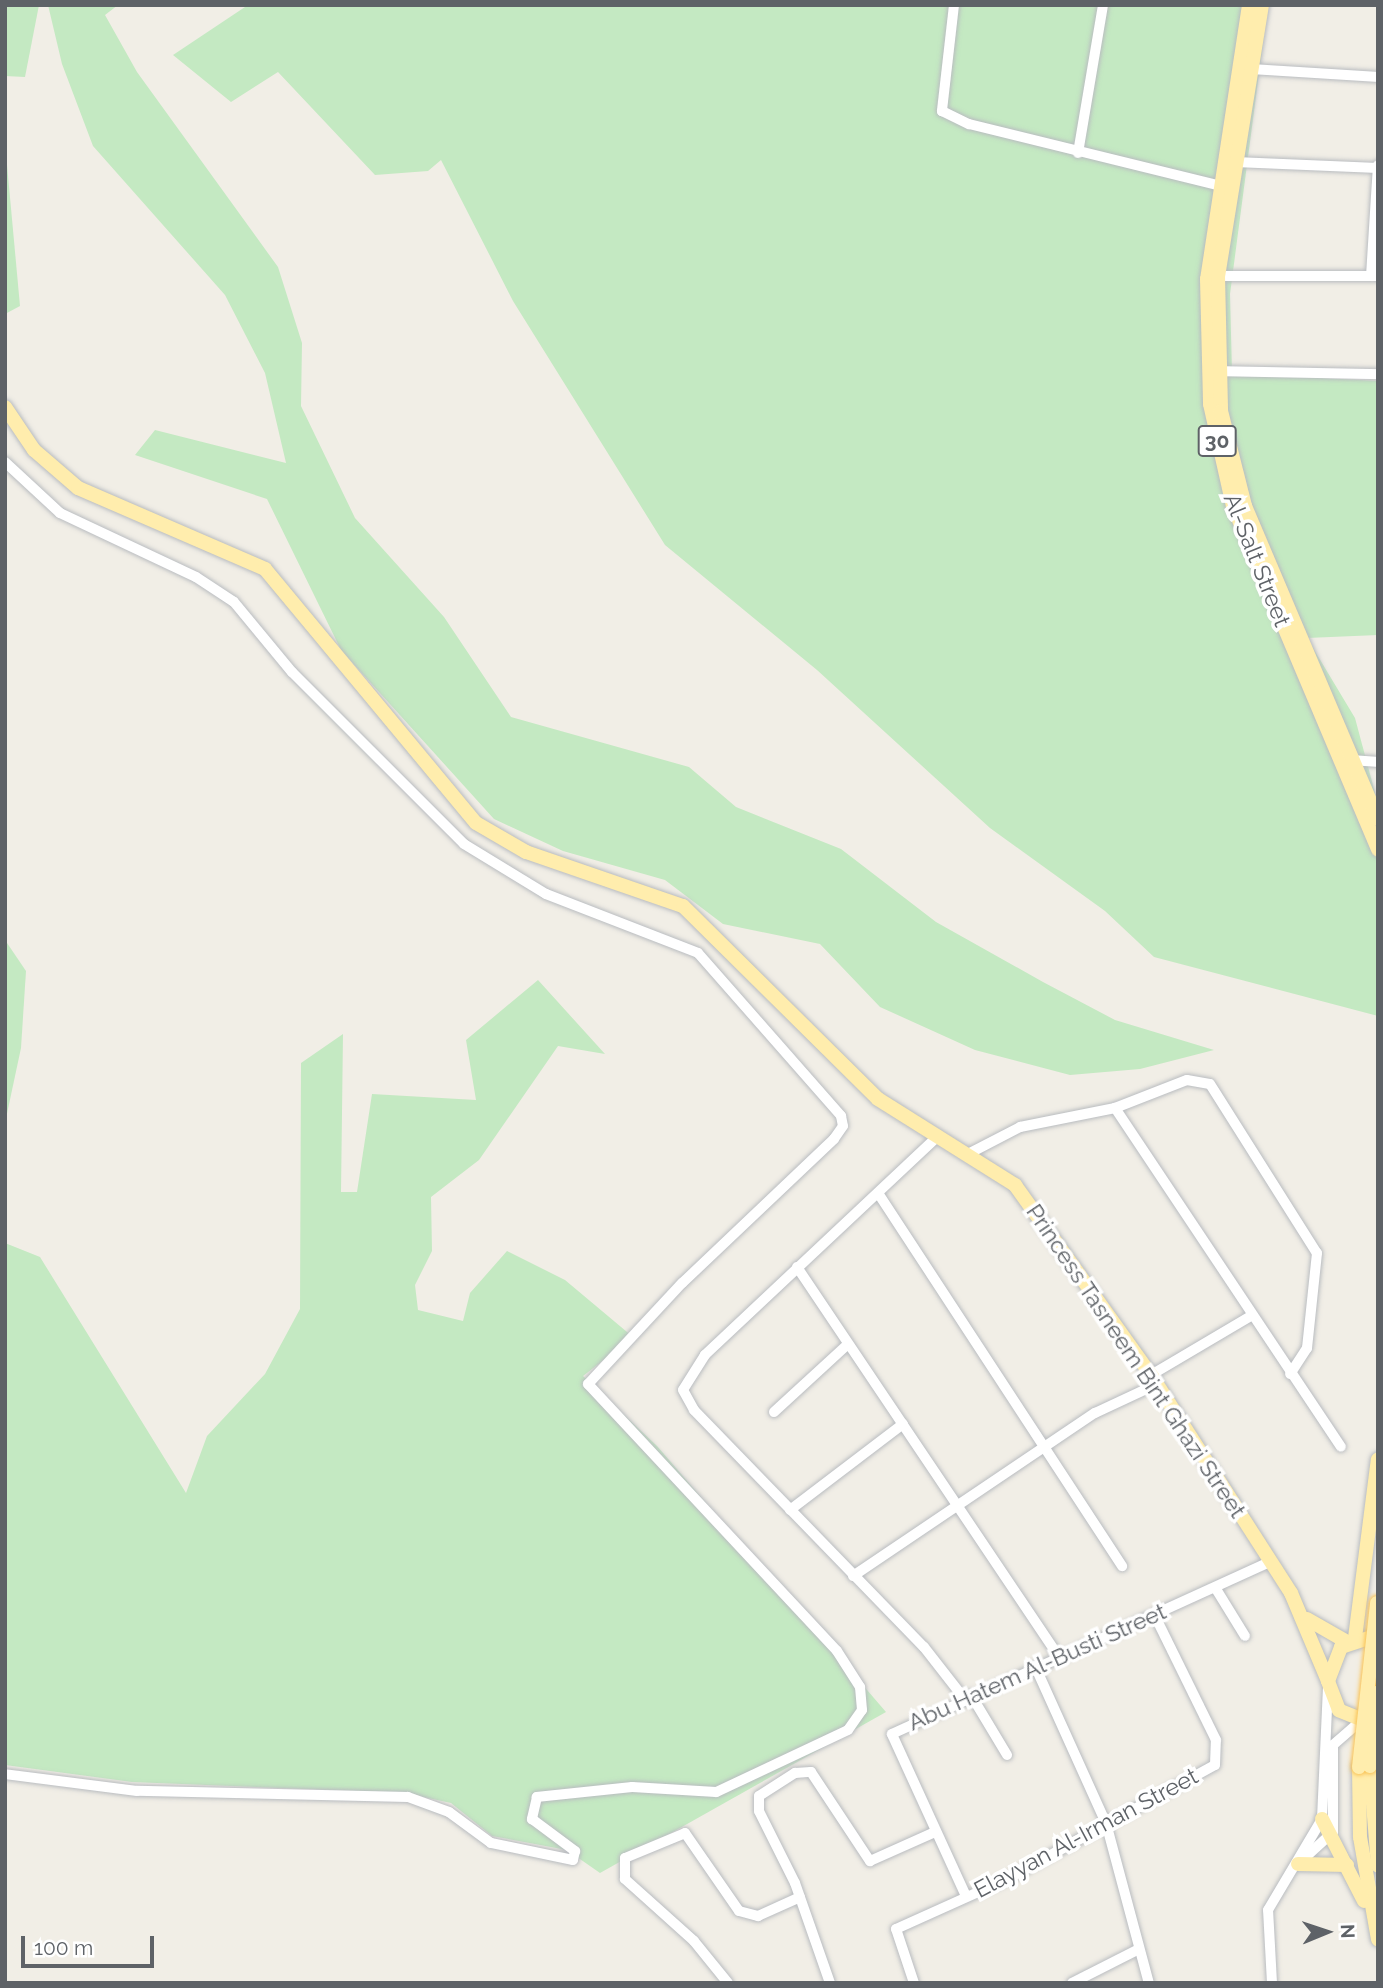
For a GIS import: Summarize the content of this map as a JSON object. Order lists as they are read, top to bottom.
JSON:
{
  "streets": {
    "main road": ["30", "Al-Salt Street", "Princess Tasneem Bint Ghazi Street"],
    "street": ["Abu Hatem Al-Busti Street", "Elayyan Al-Irman Street"]
  },
  "crossings": [
    ["Princess Tasneem Bint Ghazi Street", "Abu Hatem Al-Busti Street"],
    ["Abu Hatem Al-Busti Street", "Elayyan Al-Irman Street"]
  ],
  "scale_bar": "100 m",
  "north": "right"
}
